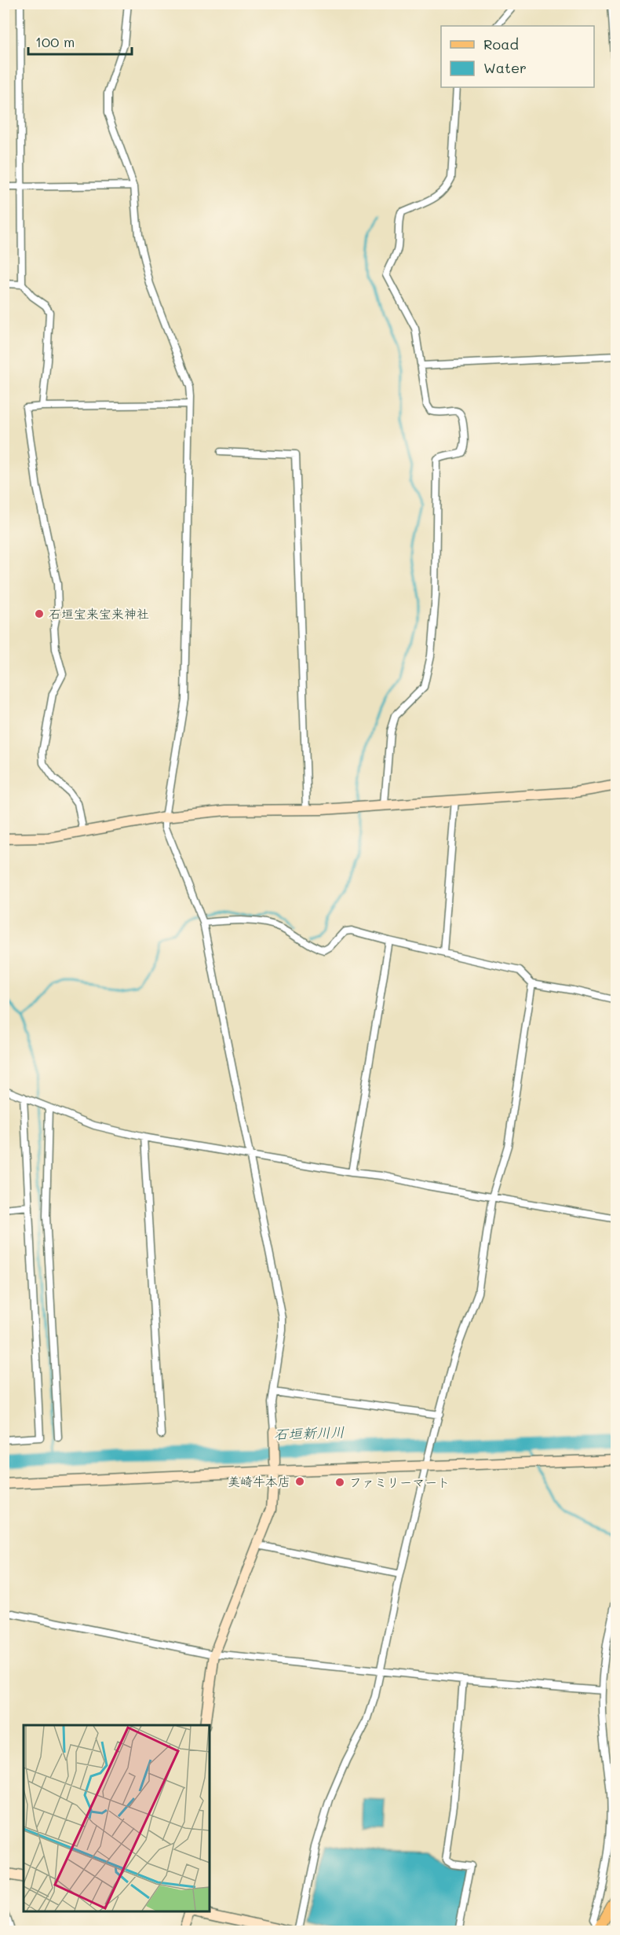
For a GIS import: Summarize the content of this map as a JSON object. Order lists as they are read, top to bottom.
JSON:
{
  "water": ["石垣新川川"],
  "places": ["石垣宝来宝来神社", "美崎牛本店", "ファミリーマート"],
  "legend": ["Road", "Water"],
  "scale_bar": "100 m"
}
